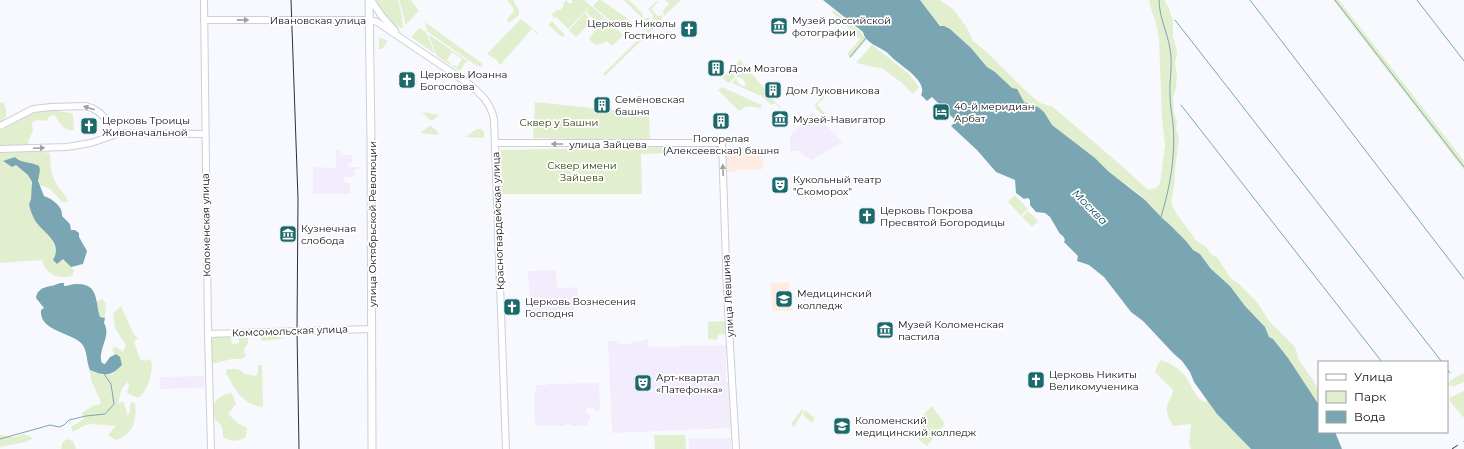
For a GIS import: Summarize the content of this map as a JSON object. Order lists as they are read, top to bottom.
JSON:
{
  "streets": {
    "main road": ["улица Октябрьской Революции"],
    "street": [
      "Ивановская улица",
      "улица Зайцева",
      "Красногвардейская улица",
      "Коломенская улица",
      "улица Левшина",
      "Комсомольская улица"
    ]
  },
  "crossings": [
    ["Ивановская улица", "Красногвардейская улица"],
    ["Ивановская улица", "улица Октябрьской Революции"],
    ["Ивановская улица", "Коломенская улица"],
    ["улица Зайцева", "Красногвардейская улица"],
    ["улица Зайцева", "улица Левшина"],
    ["улица Октябрьской Революции", "Комсомольская улица"],
    ["Коломенская улица", "Комсомольская улица"]
  ],
  "one_way": ["Ивановская улица", "улица Зайцева", "улица Левшина"],
  "water": ["Москва"],
  "parks": ["Сквер у Башни", "Сквер имени Зайцева"],
  "places": {
    "museum": [
      "Музей российской фотографии",
      "Музей-Навигатор",
      "Кузнечная слобода",
      "Музей Коломенская пастила"
    ],
    "church": [
      "Церковь Николы Гостиного",
      "Церковь Иоанна Богослова",
      "Церковь Троицы Живоначальной",
      "Церковь Покрова Пресвятой Богородицы",
      "Церковь Вознесения Господня",
      "Церковь Никиты Великомученика"
    ],
    "building": [
      "Дом Мозгова",
      "Дом Луковникова",
      "Семёновская башня",
      "Погорелая (Алексеевская) башня"
    ],
    "hotel": ["40-й меридиан Арбат"],
    "theatre": ["Кукольный театр \"Скоморох\"", "Арт-квартал «Патефонка»"],
    "school or university": ["Медицинский колледж", "Коломенский медицинский колледж"]
  },
  "legend": ["Улица", "Парк", "Вода"]
}
